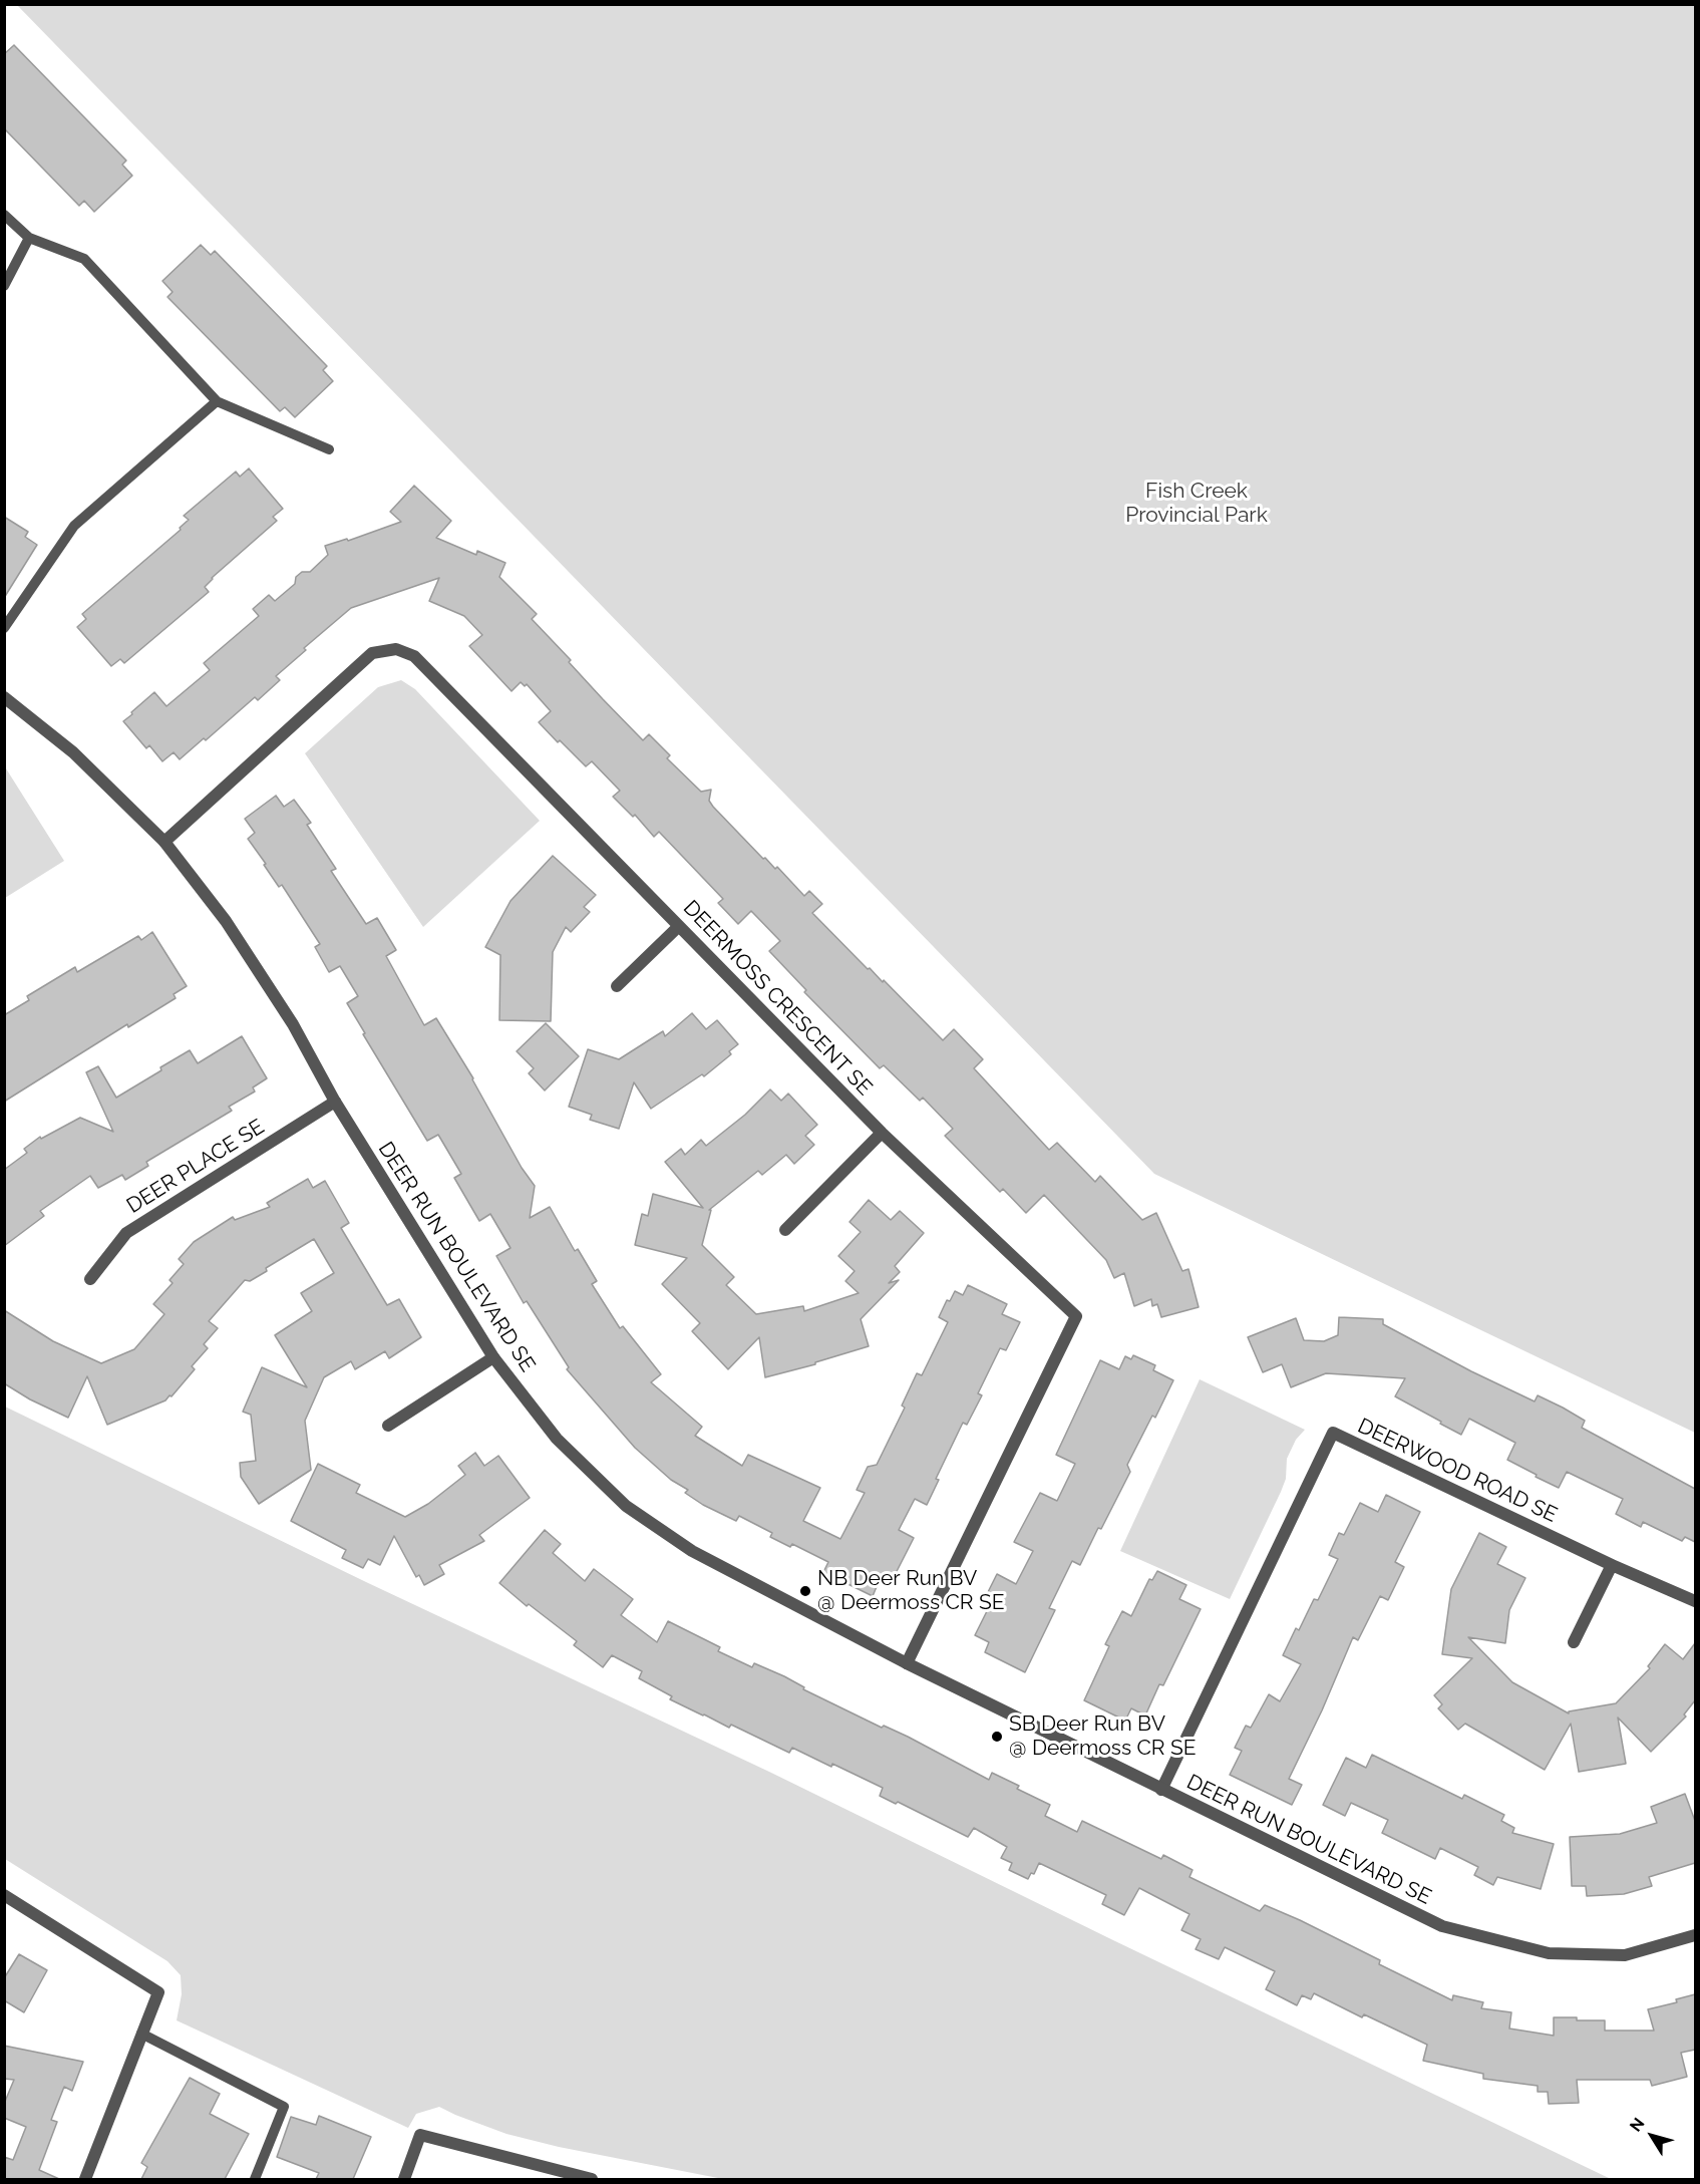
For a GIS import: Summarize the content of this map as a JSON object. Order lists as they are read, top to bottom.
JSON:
{
  "streets": {
    "street": [
      "DEERMOSS CRESCENT SE",
      "DEER PLACE SE",
      "DEER RUN BOULEVARD SE",
      "DEERWOOD ROAD SE"
    ]
  },
  "crossings": [
    ["DEERMOSS CRESCENT SE", "DEER RUN BOULEVARD SE"],
    ["DEER PLACE SE", "DEER RUN BOULEVARD SE"],
    ["DEER RUN BOULEVARD SE", "DEERWOOD ROAD SE"]
  ],
  "parks": ["Fish Creek Provincial Park"],
  "places": ["NB Deer Run BV @ Deermoss CR SE", "SB Deer Run BV @ Deermoss CR SE"],
  "north": "top left"
}
